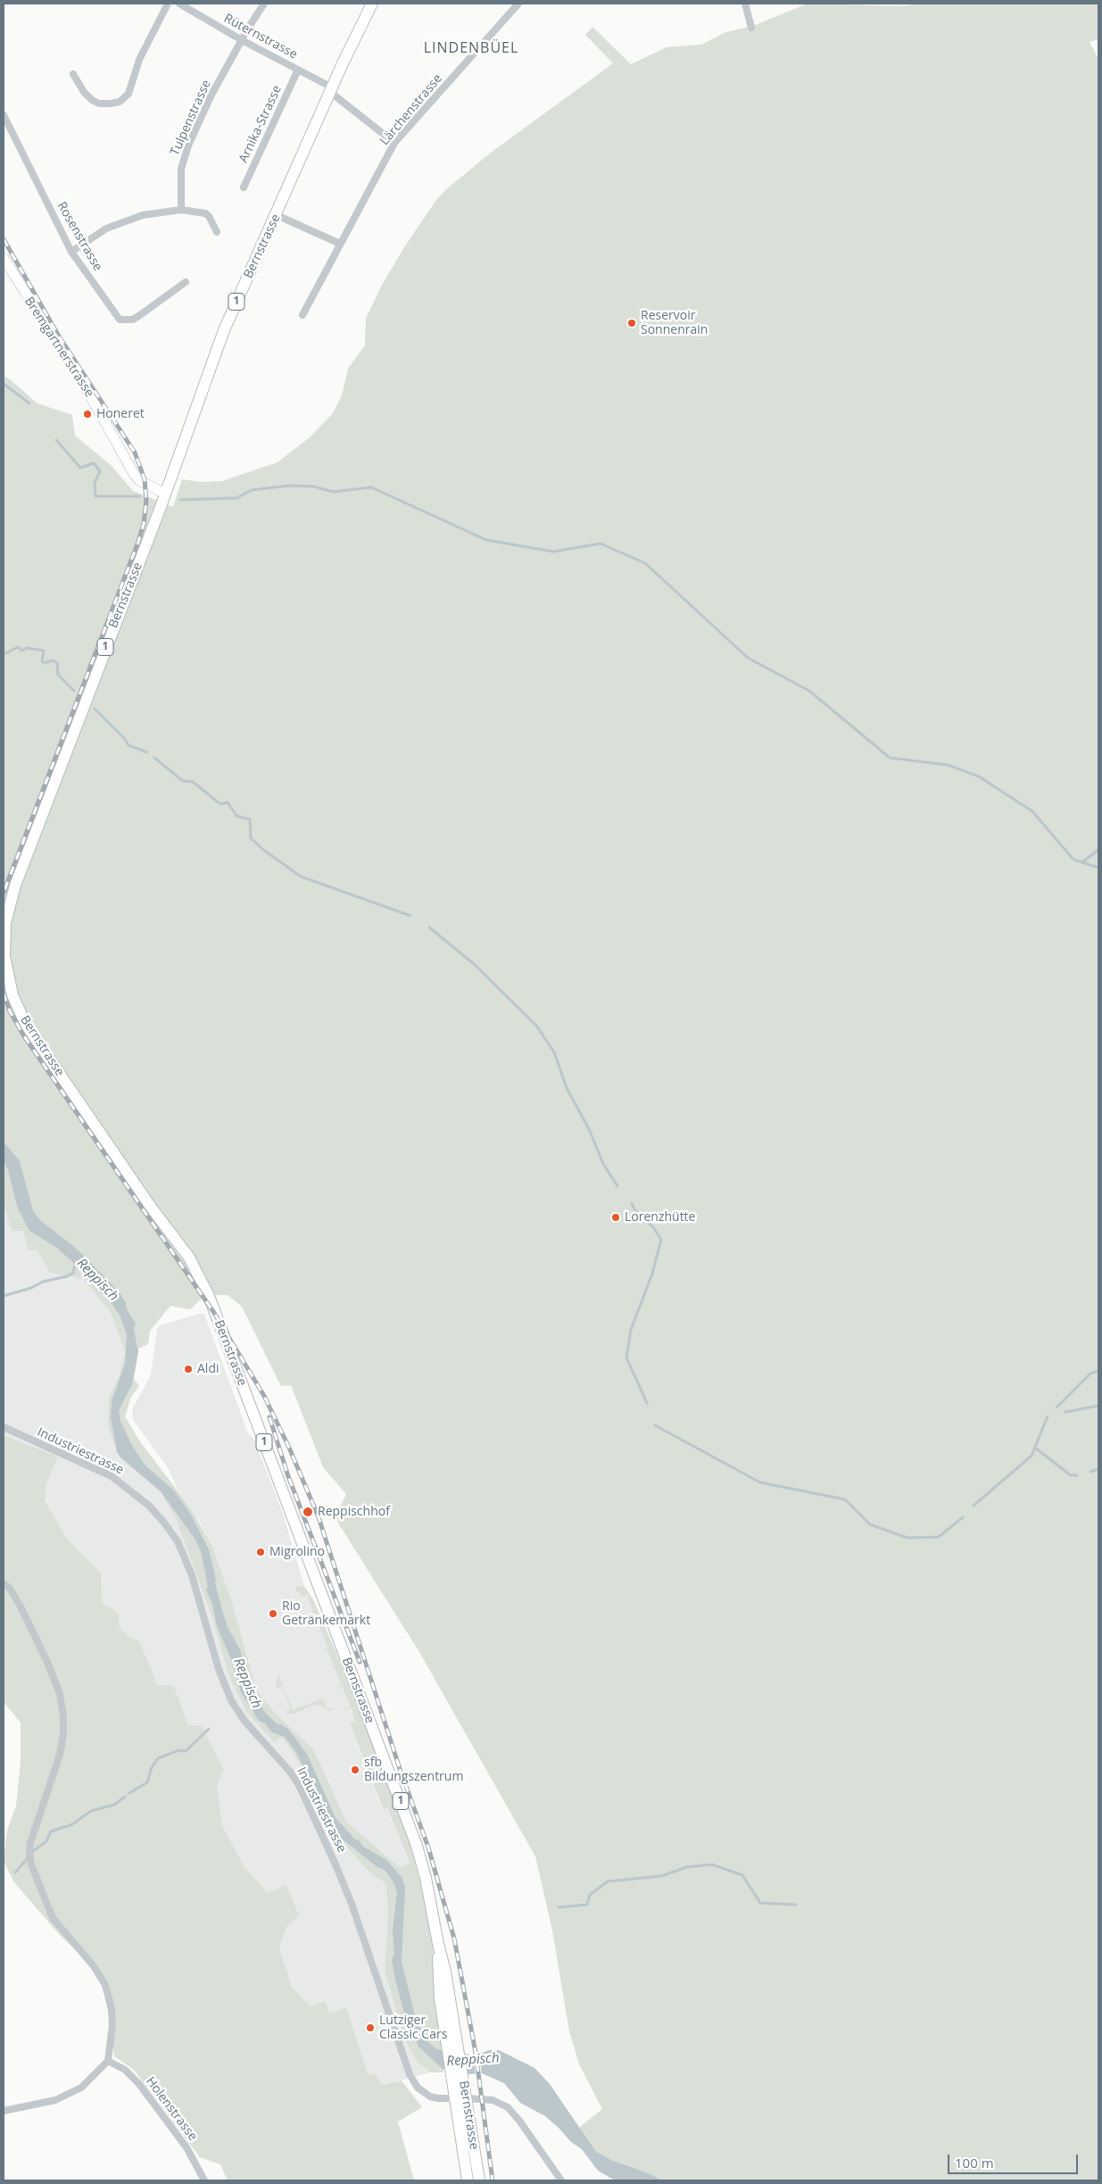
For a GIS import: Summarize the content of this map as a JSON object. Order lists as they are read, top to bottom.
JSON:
{
  "streets": {
    "main road": ["Bernstrasse", "1", "Bremgartnerstrasse"],
    "street": [
      "Rüternstrasse",
      "Lärchenstrasse",
      "Tulpenstrasse",
      "Arnika-Strasse",
      "Rosenstrasse",
      "Industriestrasse",
      "Holenstrasse"
    ]
  },
  "crossings": [
    ["Rüternstrasse", "Lärchenstrasse"],
    ["Rüternstrasse", "Tulpenstrasse"],
    ["Rüternstrasse", "Arnika-Strasse"],
    ["Rüternstrasse", "Bernstrasse"],
    ["Bernstrasse", "Bremgartnerstrasse"],
    ["Bernstrasse", "Industriestrasse"]
  ],
  "districts": ["LINDENBÜEL"],
  "water": ["Reppisch"],
  "places": [
    "Reservoir Sonnenrain",
    "Honeret",
    "Lorenzhütte",
    "Aldi",
    "Reppischhof",
    "Migrolino",
    "Rio Getränkemarkt",
    "sfb Bildungszentrum",
    "Lutziger Classic Cars"
  ],
  "scale_bar": "100 m"
}
